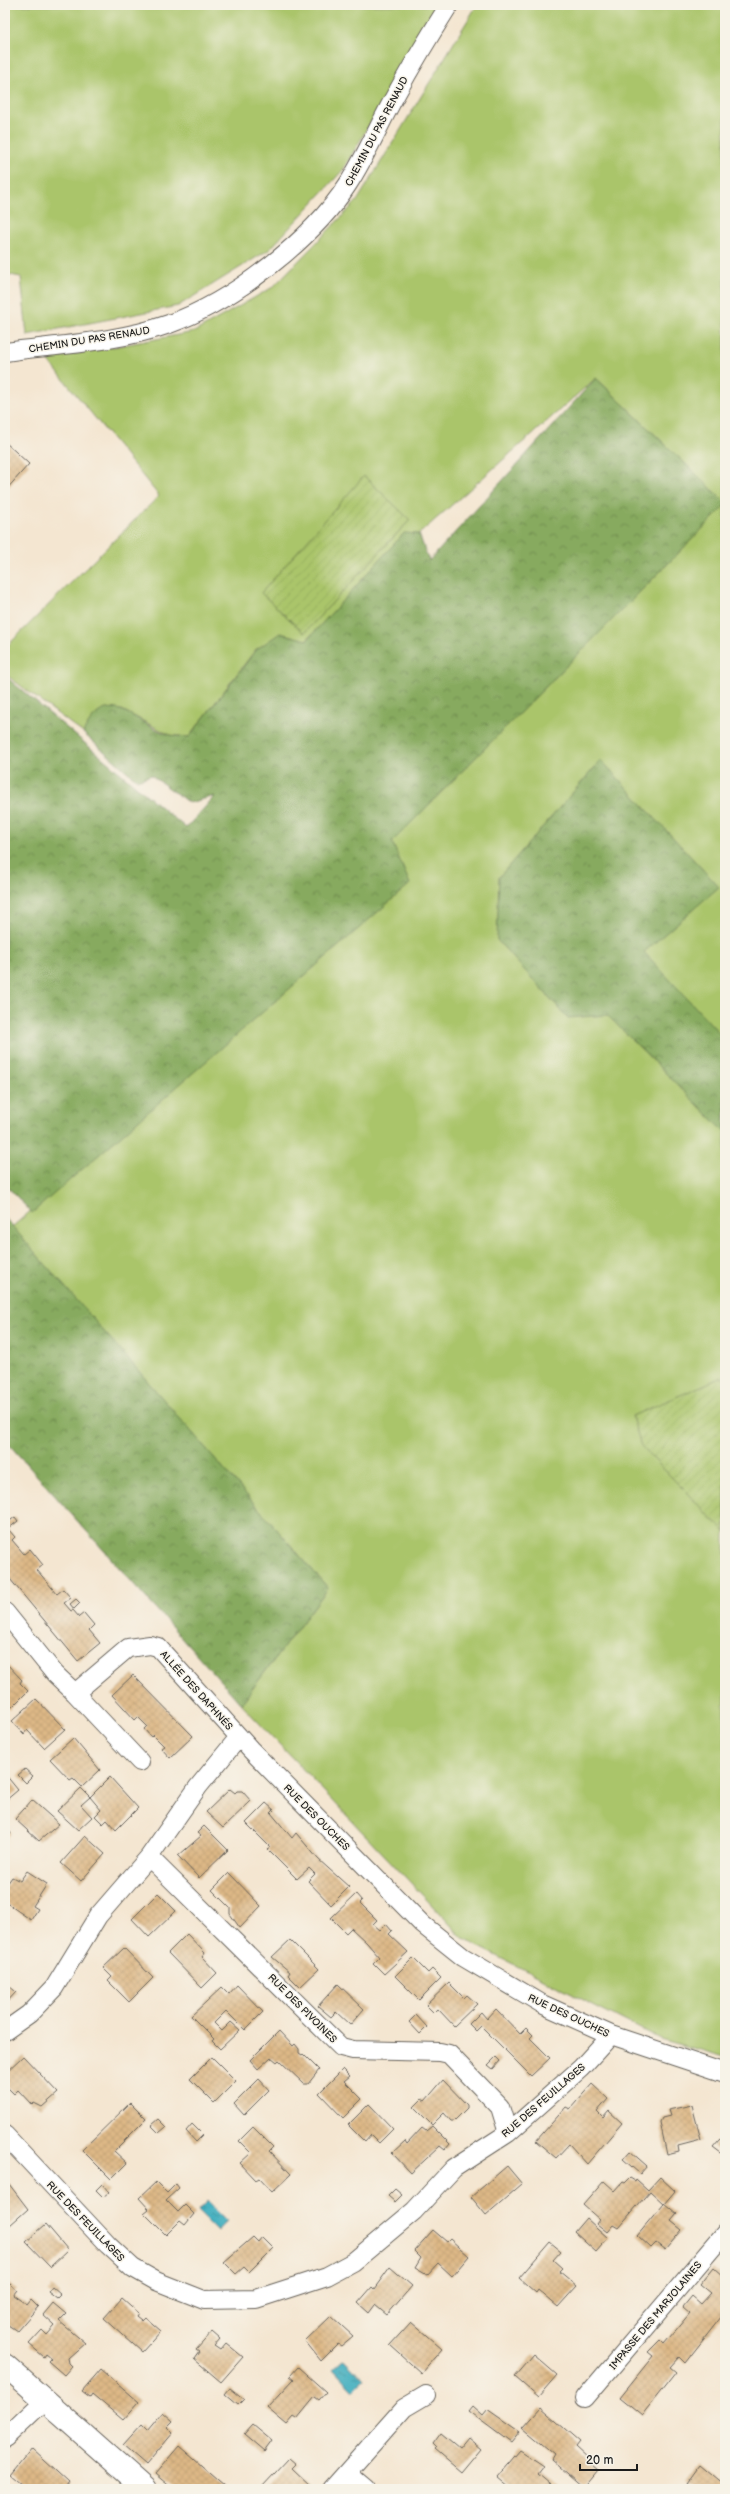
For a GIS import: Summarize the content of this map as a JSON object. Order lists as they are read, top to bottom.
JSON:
{
  "streets": {
    "street": [
      "CHEMIN DU PAS RENAUD",
      "ALLÉE DES DAPHNÉS",
      "RUE DES OUCHES",
      "RUE DES PIVOINES",
      "RUE DES FEUILLAGES",
      "IMPASSE DES MARJOLAINES"
    ]
  },
  "crossings": [
    ["ALLÉE DES DAPHNÉS", "RUE DES OUCHES"],
    ["RUE DES OUCHES", "RUE DES FEUILLAGES"],
    ["RUE DES PIVOINES", "RUE DES FEUILLAGES"]
  ],
  "scale_bar": "20 m"
}
